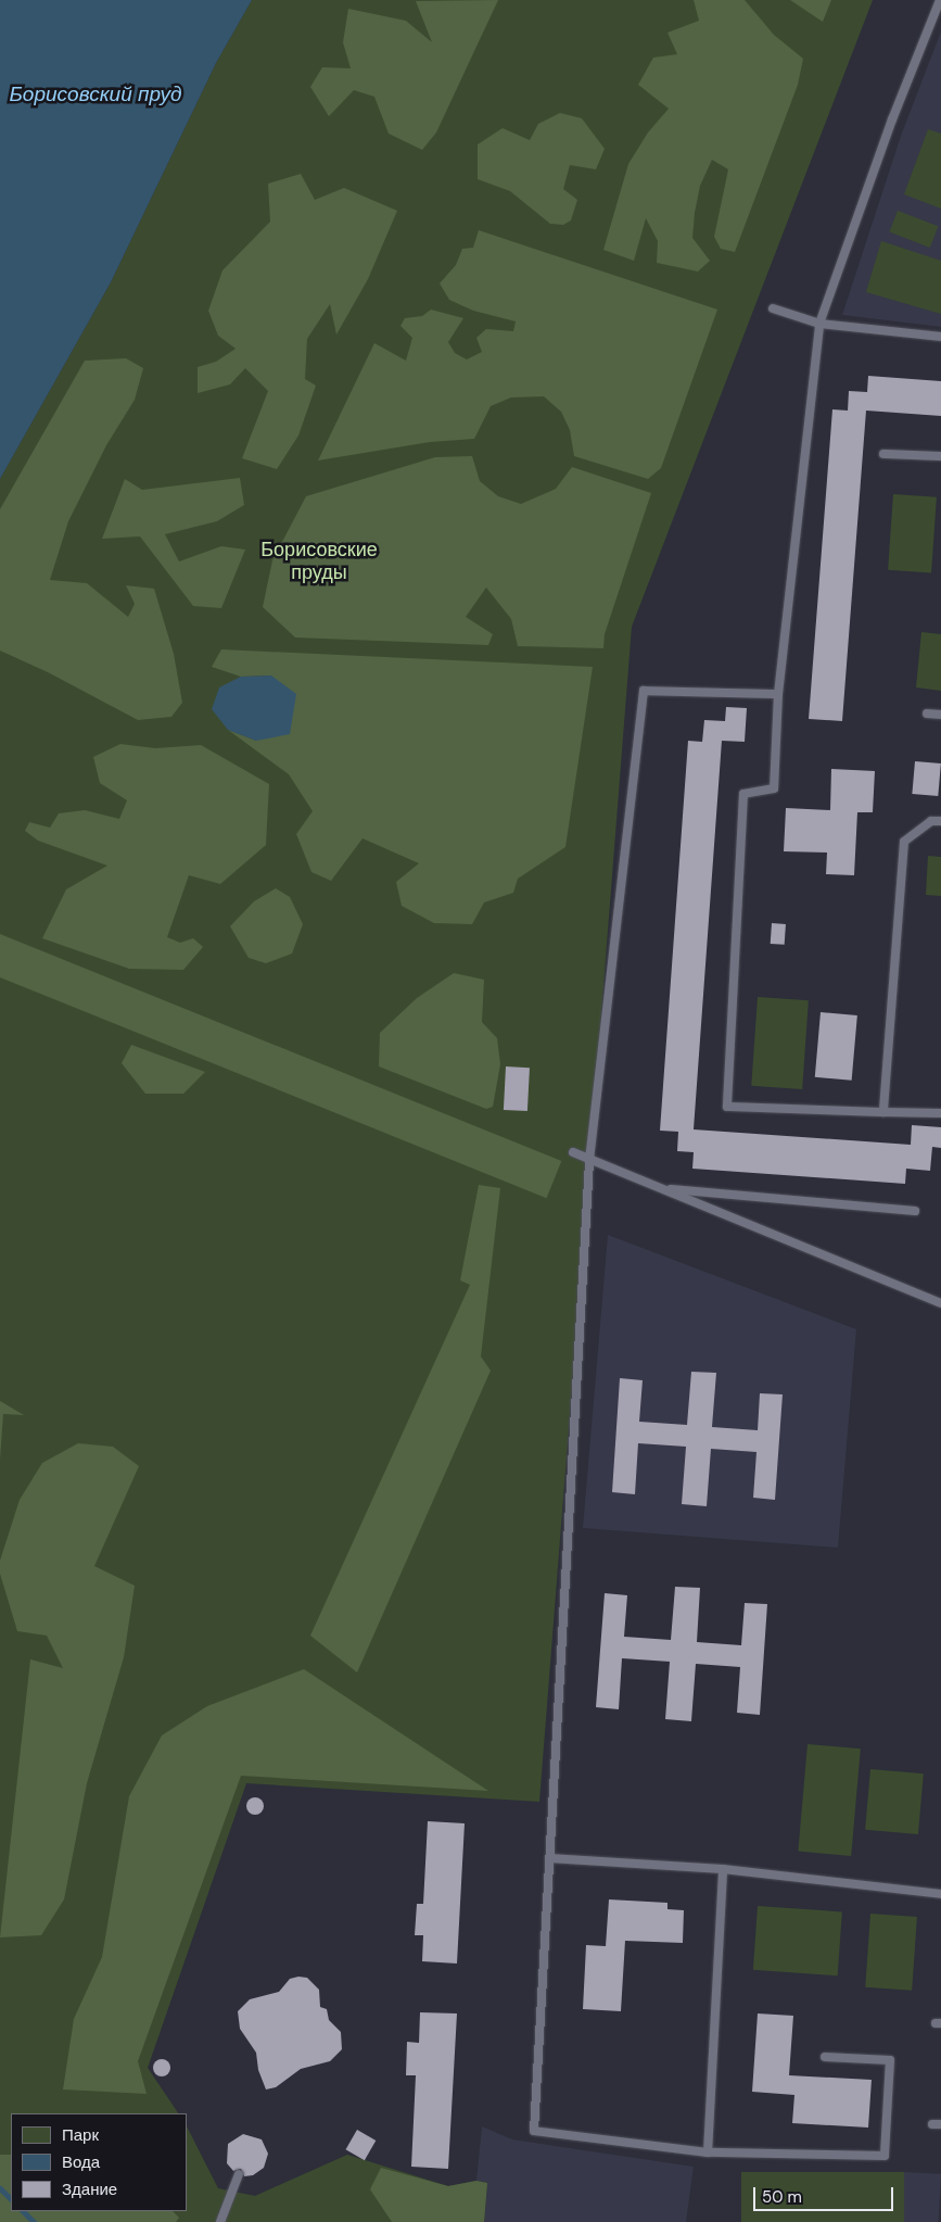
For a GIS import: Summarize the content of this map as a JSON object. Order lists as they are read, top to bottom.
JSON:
{
  "water": ["Борисовский пруд"],
  "parks": ["Борисовские пруды"],
  "legend": ["Парк", "Вода", "Здание"],
  "scale_bar": "50 m"
}
